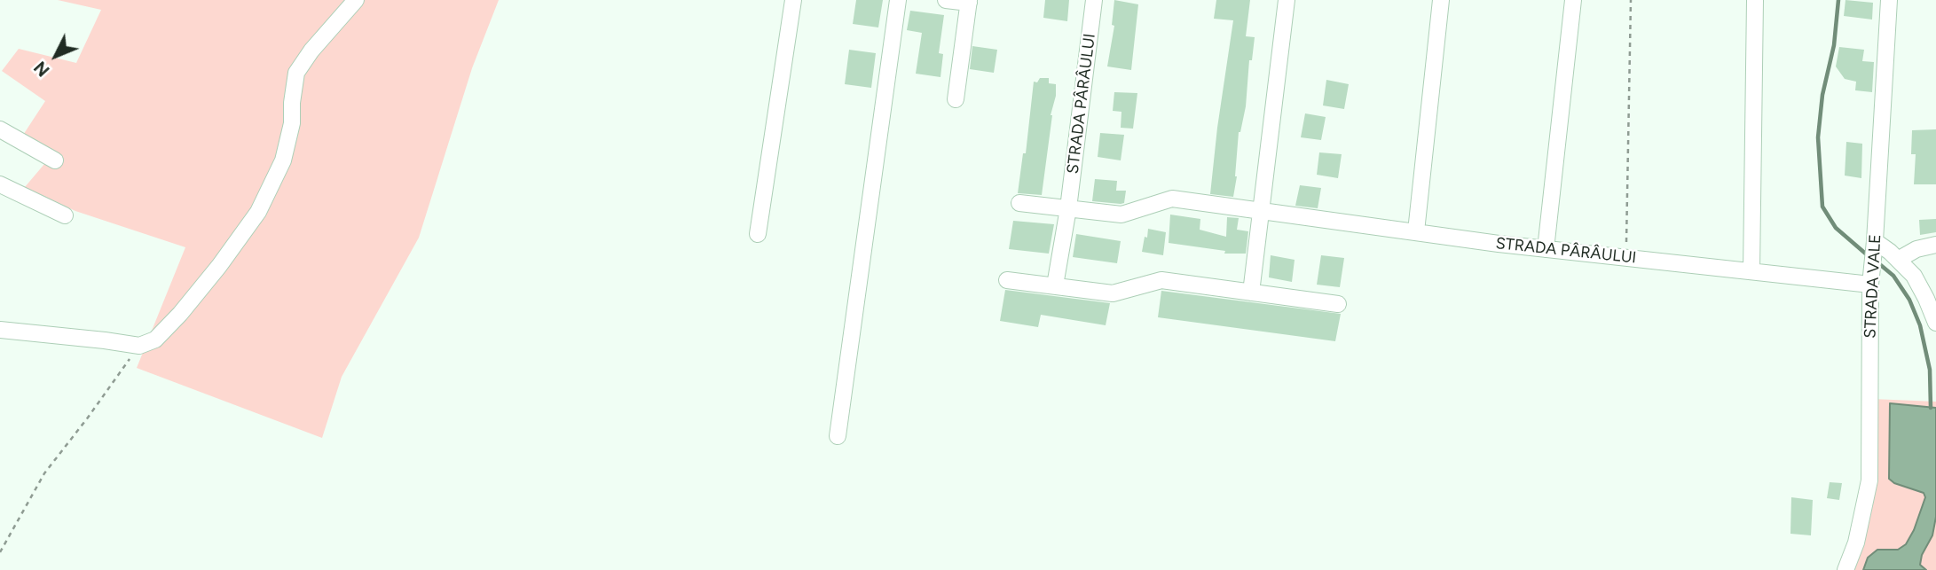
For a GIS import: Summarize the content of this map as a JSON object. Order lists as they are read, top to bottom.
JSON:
{
  "streets": {
    "street": ["STRADA PÂRÂULUI", "STRADA VALE"]
  },
  "crossings": [
    ["STRADA PÂRÂULUI", "STRADA VALE"]
  ],
  "north": "bottom left"
}
